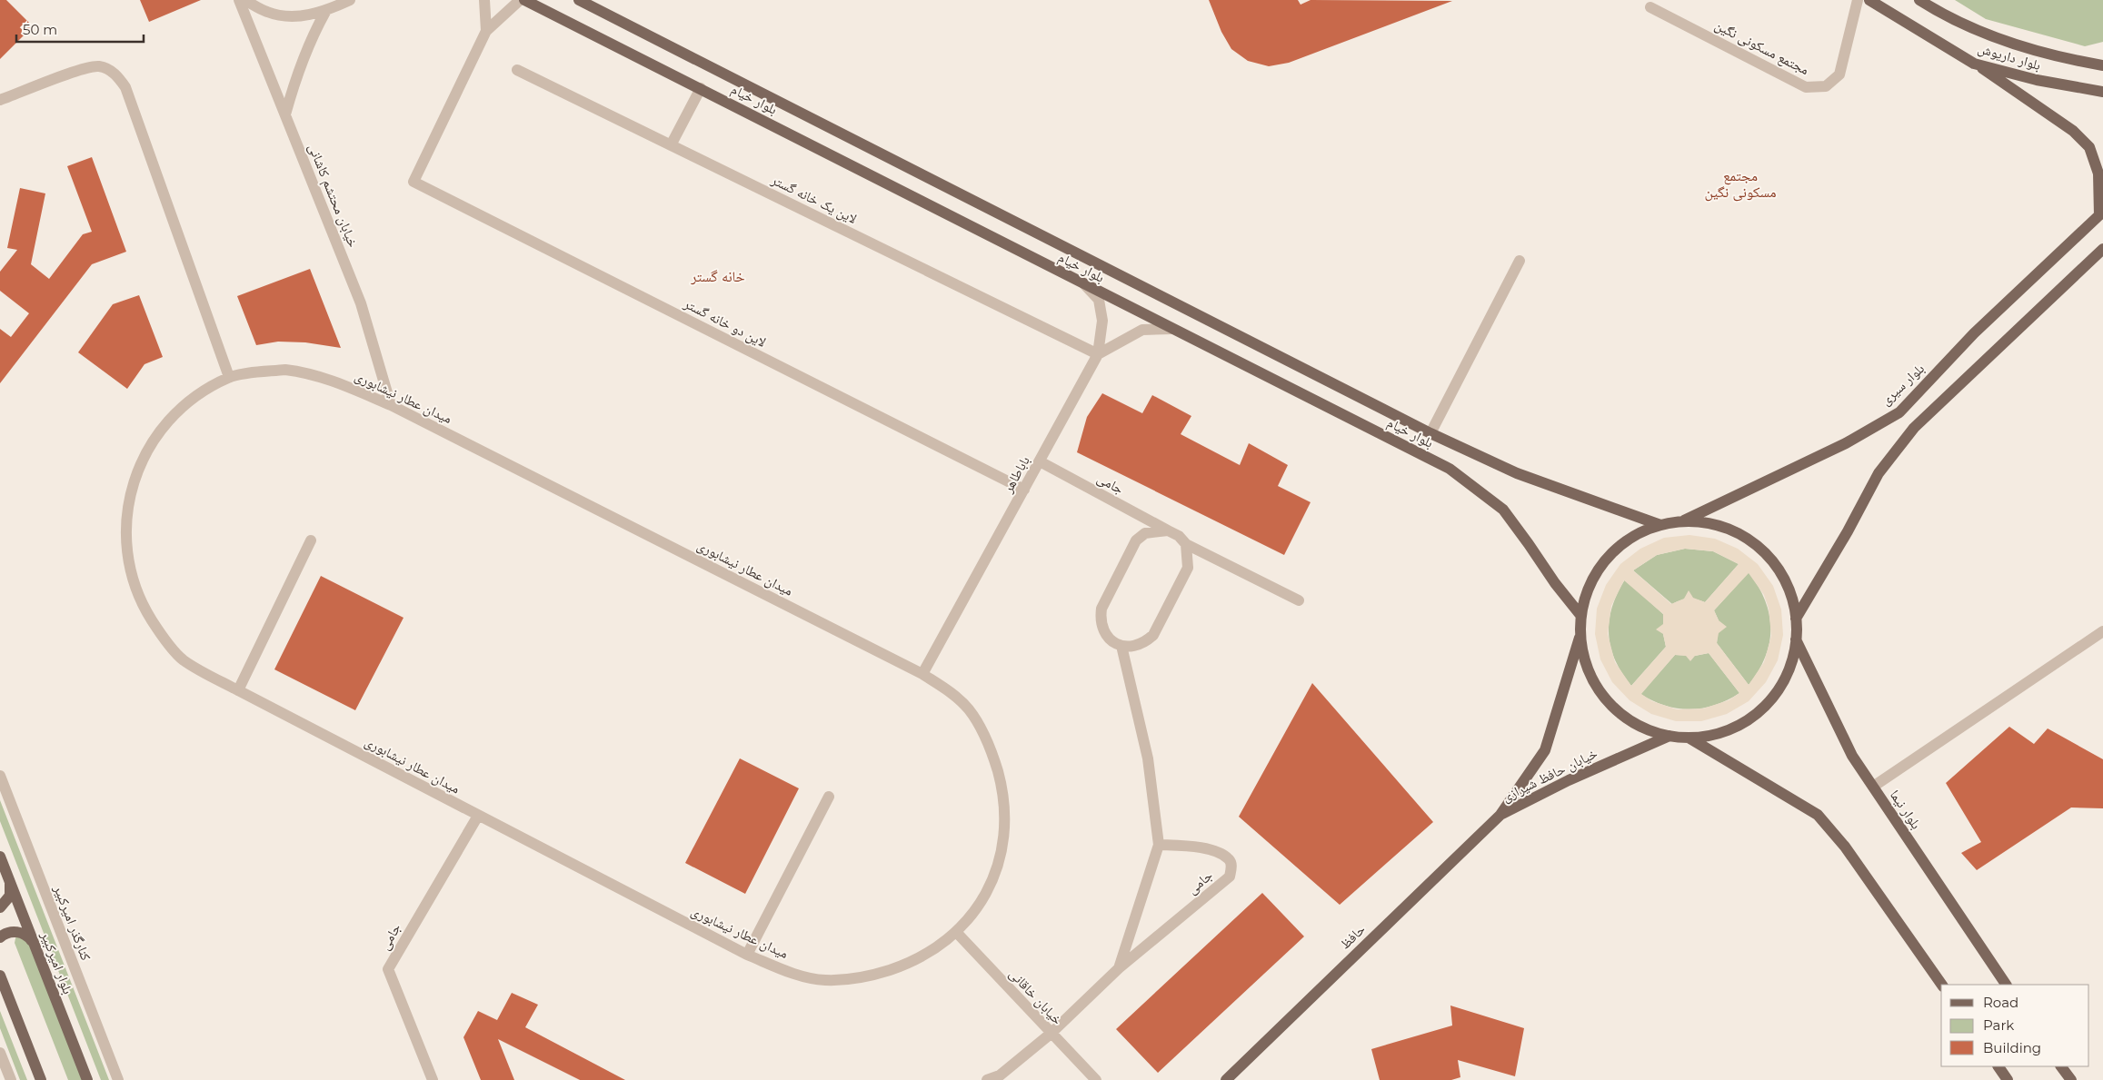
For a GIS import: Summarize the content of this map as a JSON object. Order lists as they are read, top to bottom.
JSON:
{
  "streets": {
    "main road": [
      "بلوار داریوش",
      "بلوار خیام",
      "بلوار سیری",
      "خیابان حافظ شیرازی",
      "بلوار نیما",
      "حافظ",
      "بلوار امیرکبیر"
    ],
    "street": [
      "مجتمع مسکونی نگین",
      "خیابان محتشم کاشانی",
      "لاین یک خانه گستر",
      "لاین دو خانه گستر",
      "میدان عطار نیشابوری",
      "باباطاهر",
      "جامی",
      "کنارگذر امیرکبیر",
      "خیابان خاقانی"
    ]
  },
  "crossings": [
    ["بلوار خیام", "باباطاهر"],
    ["خیابان محتشم کاشانی", "میدان عطار نیشابوری"],
    ["لاین یک خانه گستر", "باباطاهر"],
    ["لاین دو خانه گستر", "باباطاهر"],
    ["میدان عطار نیشابوری", "باباطاهر"],
    ["میدان عطار نیشابوری", "جامی"],
    ["میدان عطار نیشابوری", "خیابان خاقانی"],
    ["باباطاهر", "جامی"],
    ["جامی", "خیابان خاقانی"],
    ["خیابان حافظ شیرازی", "حافظ"]
  ],
  "districts": ["مجتمع مسکونی نگین", "خانه گستر"],
  "legend": ["Road", "Park", "Building"],
  "scale_bar": "50 m"
}
